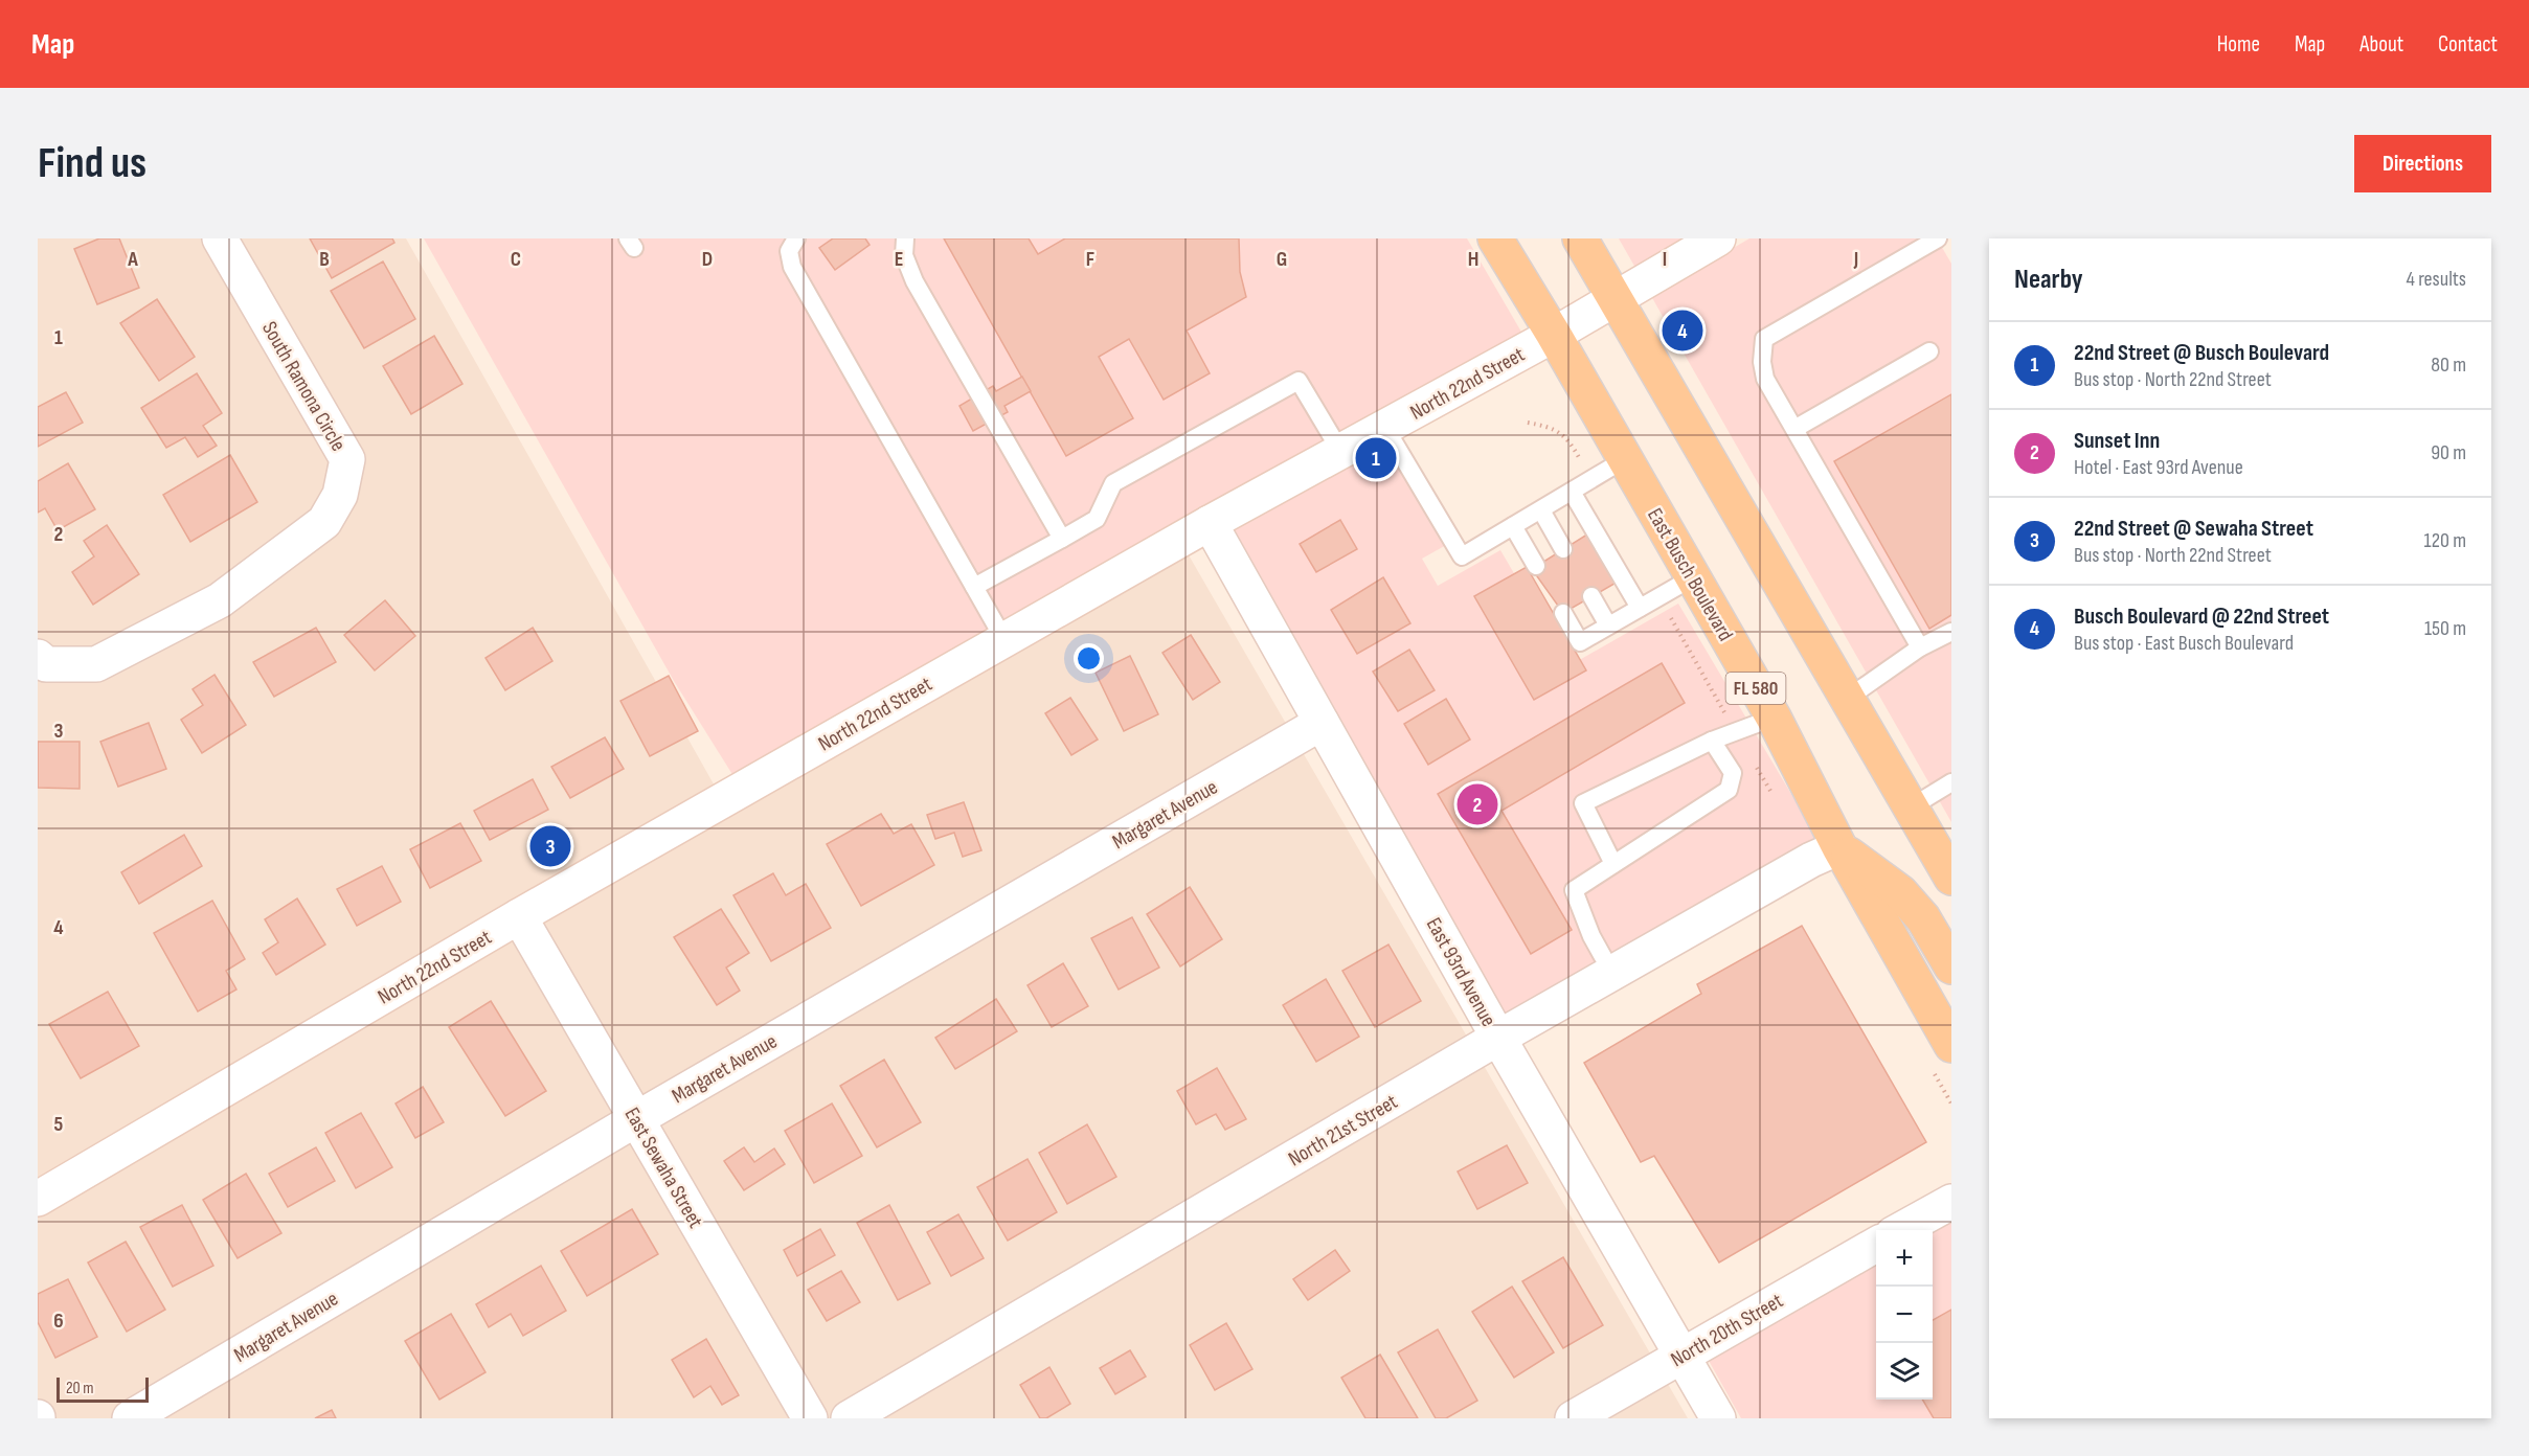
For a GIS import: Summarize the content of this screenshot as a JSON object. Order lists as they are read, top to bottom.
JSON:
{
  "streets": {
    "main road": ["East Busch Boulevard", "FL 580"],
    "street": [
      "North 22nd Street",
      "South Ramona Circle",
      "Margaret Avenue",
      "East 93rd Avenue",
      "North 21st Street",
      "East Sewaha Street",
      "North 20th Street"
    ]
  },
  "crossings": [
    ["North 22nd Street", "East Busch Boulevard"],
    ["North 22nd Street", "East 93rd Avenue"],
    ["North 22nd Street", "East Sewaha Street"],
    ["East Busch Boulevard", "North 21st Street"],
    ["Margaret Avenue", "East 93rd Avenue"],
    ["Margaret Avenue", "East Sewaha Street"],
    ["East 93rd Avenue", "North 21st Street"],
    ["East 93rd Avenue", "North 20th Street"]
  ],
  "scale_bar": "20 m",
  "page": {
    "header": "Map",
    "nav": [
      "Home",
      "Map",
      "About",
      "Contact"
    ],
    "buttons": "Directions",
    "title": "Find us",
    "heading": ["Nearby", "4 results"],
    "pins": [
      "4",
      "1",
      "2",
      "3"
    ],
    "list": [
      {
        "mark": "1",
        "name": "22nd Street @ Busch Boulevard",
        "note": "Bus stop · North 22nd Street",
        "value": "80 m"
      },
      {
        "mark": "2",
        "name": "Sunset Inn",
        "note": "Hotel · East 93rd Avenue",
        "value": "90 m"
      },
      {
        "mark": "3",
        "name": "22nd Street @ Sewaha Street",
        "note": "Bus stop · North 22nd Street",
        "value": "120 m"
      },
      {
        "mark": "4",
        "name": "Busch Boulevard @ 22nd Street",
        "note": "Bus stop · East Busch Boulevard",
        "value": "150 m"
      }
    ],
    "map_buttons": ["+", "−"],
    "scale": "20 m"
  },
  "grid": {
    "columns": [
      "A",
      "B",
      "C",
      "D",
      "E",
      "F",
      "G",
      "H",
      "I",
      "J"
    ],
    "rows": [
      "1",
      "2",
      "3",
      "4",
      "5",
      "6"
    ]
  }
}
